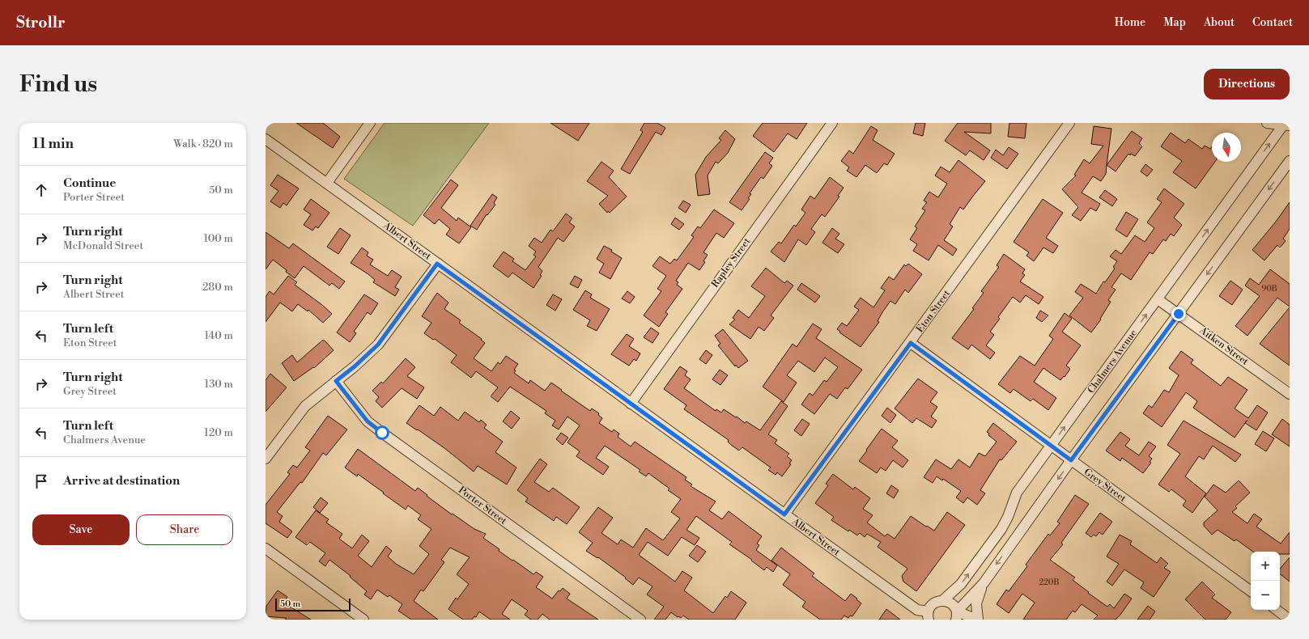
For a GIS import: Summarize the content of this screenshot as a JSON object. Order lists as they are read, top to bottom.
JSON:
{
  "streets": {
    "street": [
      "Albert Street",
      "Rapley Street",
      "Eton Street",
      "Aitken Street",
      "Chalmers Avenue",
      "Grey Street",
      "Porter Street"
    ]
  },
  "crossings": [
    ["Albert Street", "Rapley Street"],
    ["Albert Street", "Eton Street"],
    ["Albert Street", "Chalmers Avenue"],
    ["Eton Street", "Grey Street"],
    ["Aitken Street", "Chalmers Avenue"],
    ["Chalmers Avenue", "Grey Street"]
  ],
  "house_numbers": ["90B", "220B"],
  "scale_bar": "50 m",
  "north": "bottom",
  "page": {
    "header": "Strollr",
    "nav": [
      "Home",
      "Map",
      "About",
      "Contact"
    ],
    "buttons": [
      "Directions",
      ["Save", "Share"]
    ],
    "title": "Find us",
    "heading": ["11 min", "Walk · 820 m"],
    "list": [
      ["Continue", "Porter Street", "50 m"],
      ["Turn right", "McDonald Street", "100 m"],
      ["Turn right", "Albert Street", "280 m"],
      ["Turn left", "Eton Street", "140 m"],
      ["Turn right", "Grey Street", "130 m"],
      ["Turn left", "Chalmers Avenue", "120 m"],
      "Arrive at destination"
    ],
    "map_buttons": ["+", "−"],
    "scale": "50 m"
  }
}
